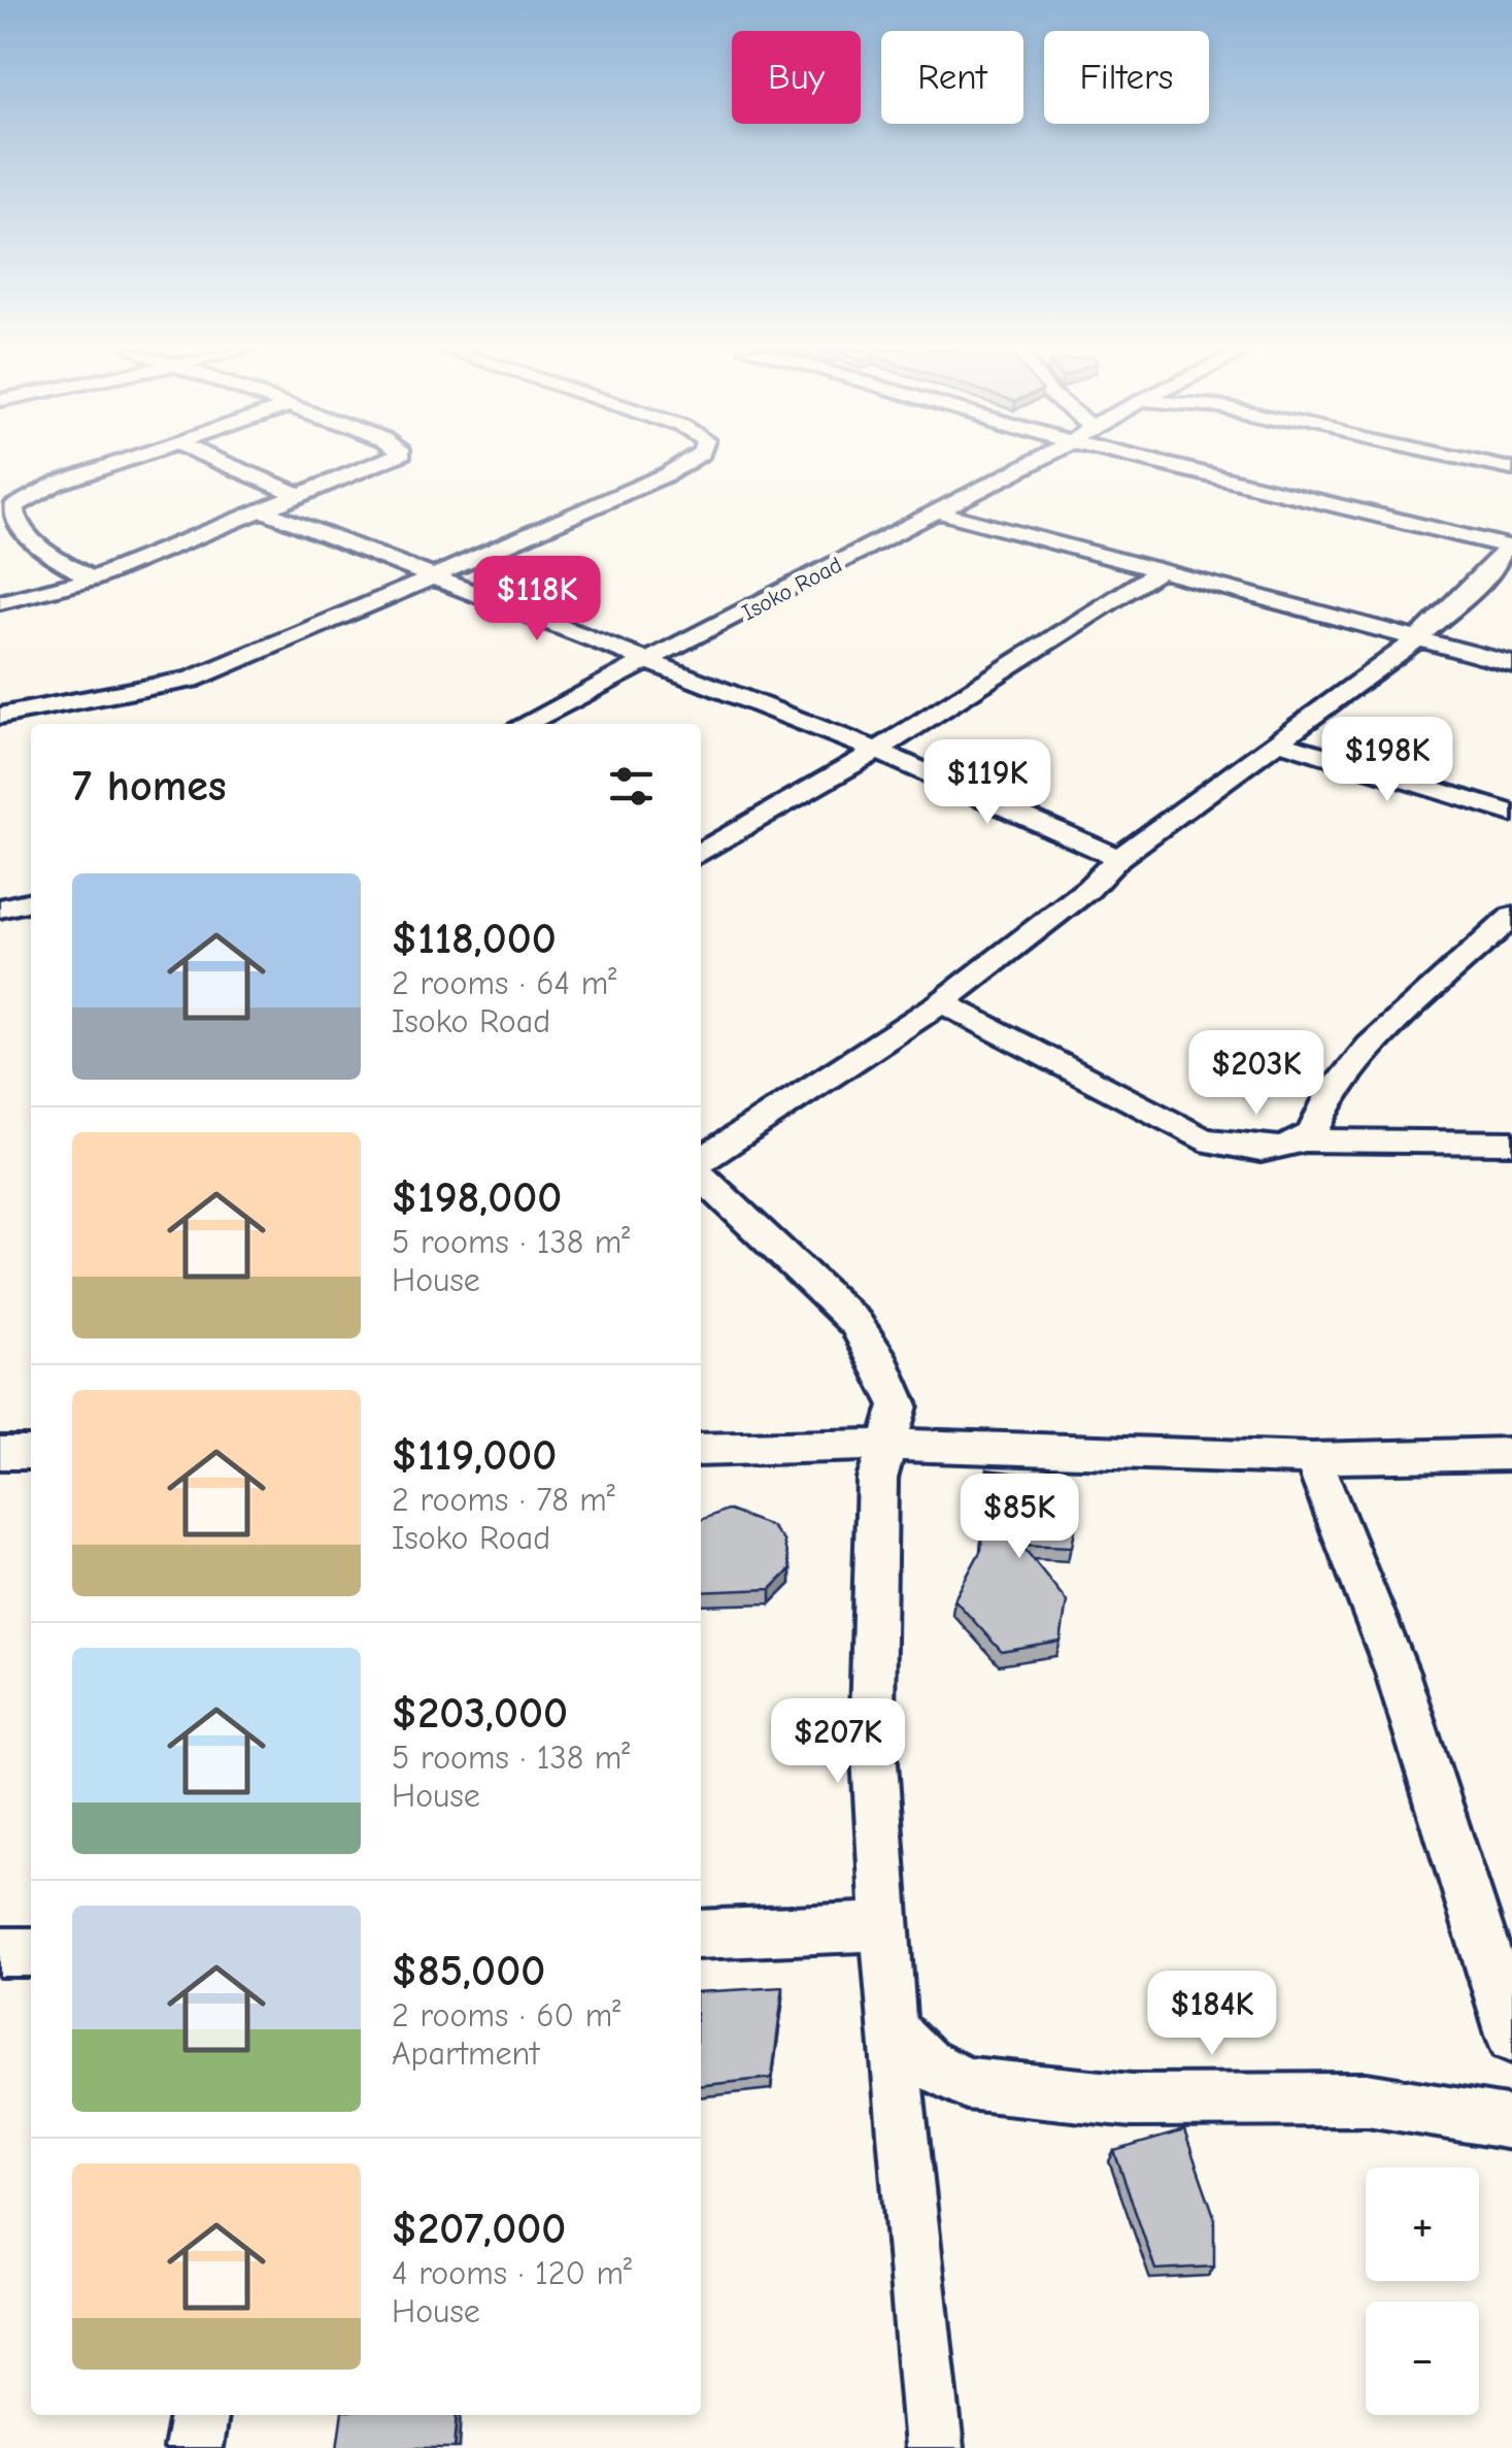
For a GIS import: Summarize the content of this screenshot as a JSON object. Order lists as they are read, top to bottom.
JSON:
{
  "streets": {
    "street": ["Isoko Road"]
  },
  "page": {
    "chip": ["Buy", "Rent", "Filters"],
    "price": [
      "$118K",
      "$198K",
      "$119K",
      "$203K",
      "$85K",
      "$207K",
      "$184K"
    ],
    "heading": "7 homes",
    "list": [
      {
        "name": "$118,000",
        "note": "2 rooms · 64 m² · Isoko Road"
      },
      {
        "name": "$198,000",
        "note": "5 rooms · 138 m² · House"
      },
      {
        "name": "$119,000",
        "note": "2 rooms · 78 m² · Isoko Road"
      },
      {
        "name": "$203,000",
        "note": "5 rooms · 138 m² · House"
      },
      {
        "name": "$85,000",
        "note": "2 rooms · 60 m² · Apartment"
      },
      {
        "name": "$207,000",
        "note": "4 rooms · 120 m² · House"
      }
    ],
    "map_buttons": ["+", "−"]
  }
}
